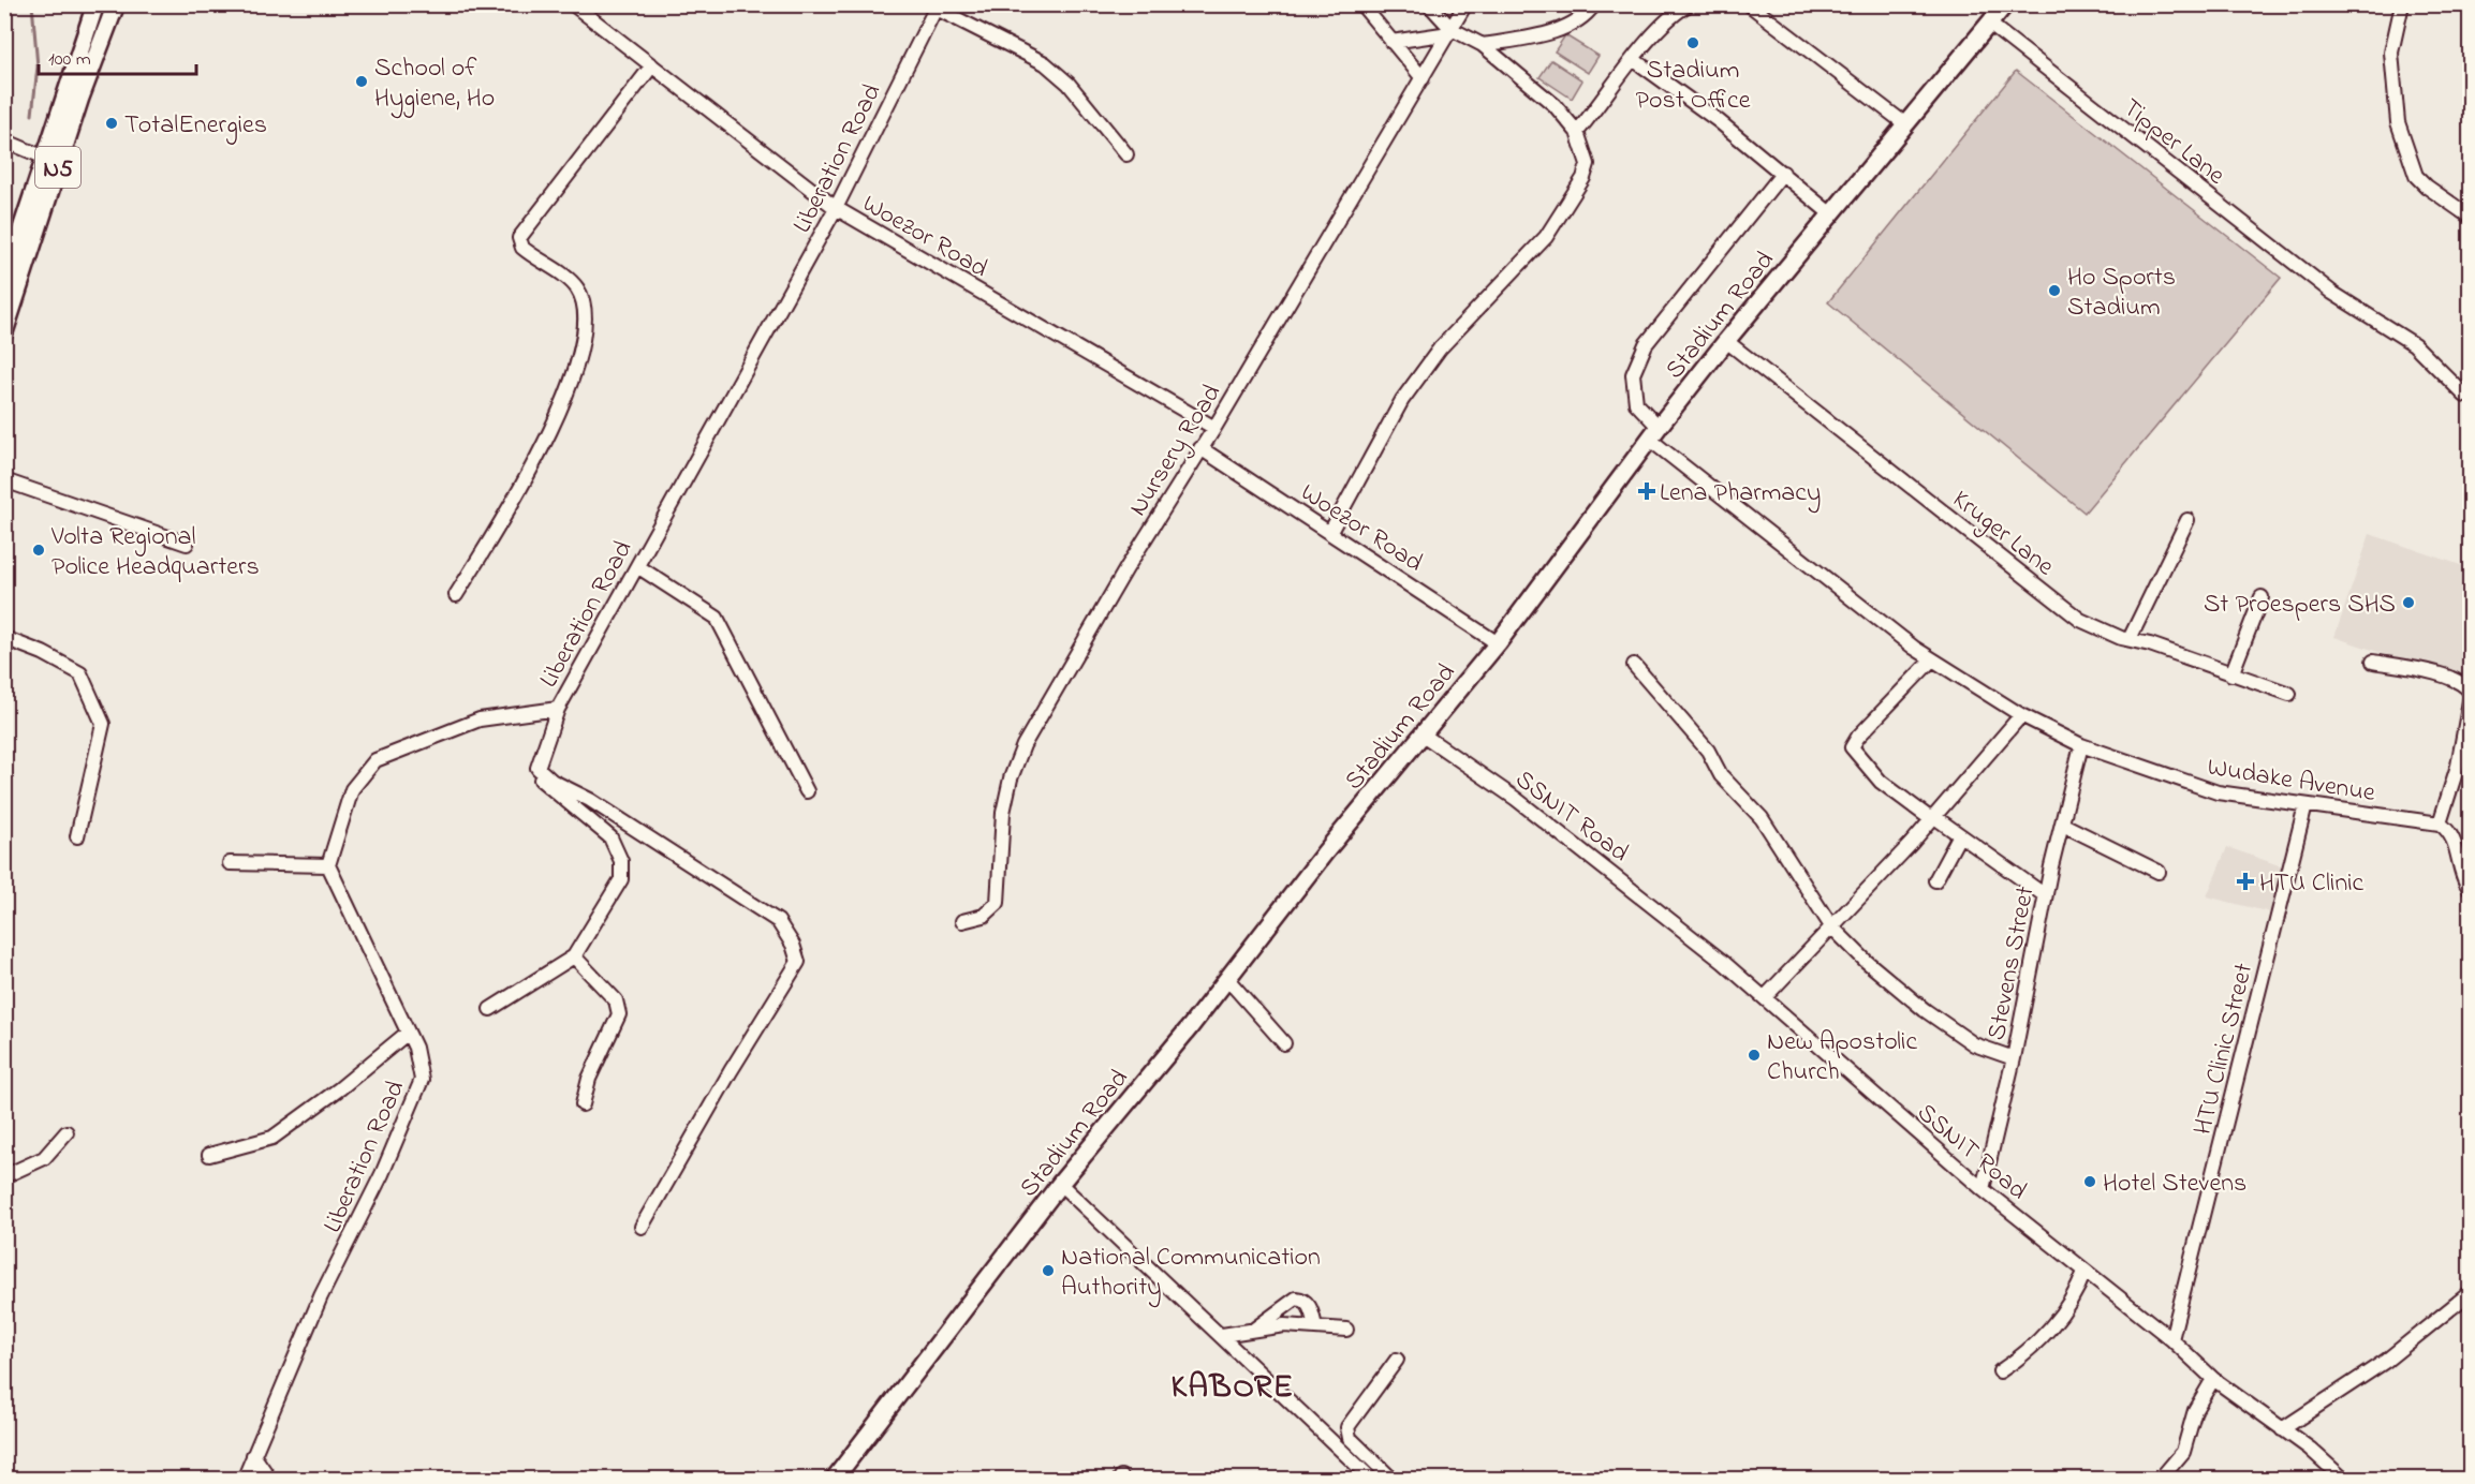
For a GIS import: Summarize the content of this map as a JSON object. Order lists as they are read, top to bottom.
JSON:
{
  "streets": {
    "main road": ["N5", "Stadium Road"],
    "street": [
      "Tipper Lane",
      "Liberation Road",
      "Woezor Road",
      "Nursery Road",
      "Kruger Lane",
      "Wudake Avenue",
      "SSNIT Road",
      "Stevens Street",
      "HTU Clinic Street"
    ]
  },
  "crossings": [
    ["Tipper Lane", "Stadium Road"],
    ["Liberation Road", "Woezor Road"],
    ["Woezor Road", "Stadium Road"],
    ["Woezor Road", "Nursery Road"],
    ["Stadium Road", "Kruger Lane"],
    ["Stadium Road", "Wudake Avenue"],
    ["Stadium Road", "SSNIT Road"],
    ["Wudake Avenue", "Stevens Street"],
    ["Wudake Avenue", "HTU Clinic Street"],
    ["SSNIT Road", "Stevens Street"],
    ["SSNIT Road", "HTU Clinic Street"]
  ],
  "districts": ["KABORE"],
  "places": {
    "other": [
      "Stadium Post Office",
      "School of Hygiene, Ho",
      "TotalEnergies",
      "Ho Sports Stadium",
      "Volta Regional Police Headquarters",
      "St Proespers SHS",
      "New Apostolic Church",
      "Hotel Stevens",
      "National Communication Authority"
    ],
    "health": ["Lena Pharmacy", "HTU Clinic"]
  },
  "scale_bar": "100 m"
}
